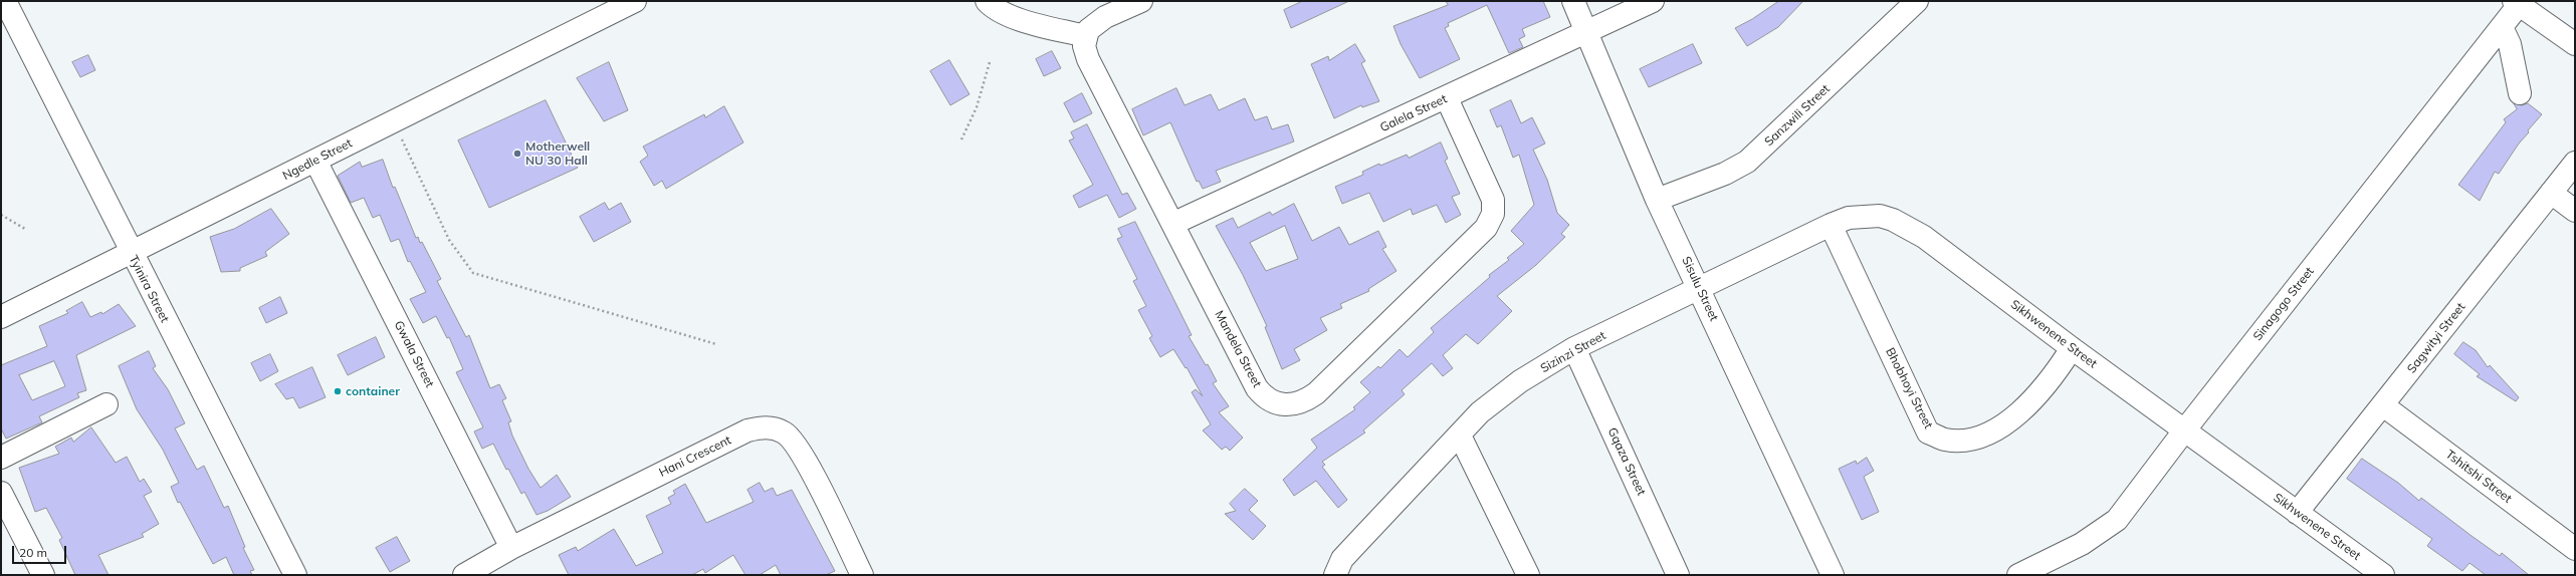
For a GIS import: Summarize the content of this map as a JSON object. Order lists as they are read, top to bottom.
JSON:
{
  "streets": {
    "street": [
      "Galela Street",
      "Sanzwili Street",
      "Ngedle Street",
      "Tyinira Street",
      "Sisulu Street",
      "Sinagogo Street",
      "Sikhwenene Street",
      "Sagwityi Street",
      "Mandela Street",
      "Sizinzi Street",
      "Gwala Street",
      "Bhobhoyi Street",
      "Hani Crescent",
      "Gqaza Street",
      "Tshitshi Street"
    ]
  },
  "crossings": [
    ["Galela Street", "Sisulu Street"],
    ["Galela Street", "Mandela Street"],
    ["Sanzwili Street", "Sisulu Street"],
    ["Ngedle Street", "Tyinira Street"],
    ["Ngedle Street", "Gwala Street"],
    ["Sisulu Street", "Sikhwenene Street"],
    ["Sisulu Street", "Sizinzi Street"],
    ["Sinagogo Street", "Sikhwenene Street"],
    ["Sikhwenene Street", "Sagwityi Street"],
    ["Sikhwenene Street", "Sizinzi Street"],
    ["Sikhwenene Street", "Bhobhoyi Street"],
    ["Sagwityi Street", "Tshitshi Street"],
    ["Sizinzi Street", "Gqaza Street"],
    ["Gwala Street", "Hani Crescent"]
  ],
  "places": ["Motherwell NU 30 Hall", "container"],
  "scale_bar": "20 m"
}
